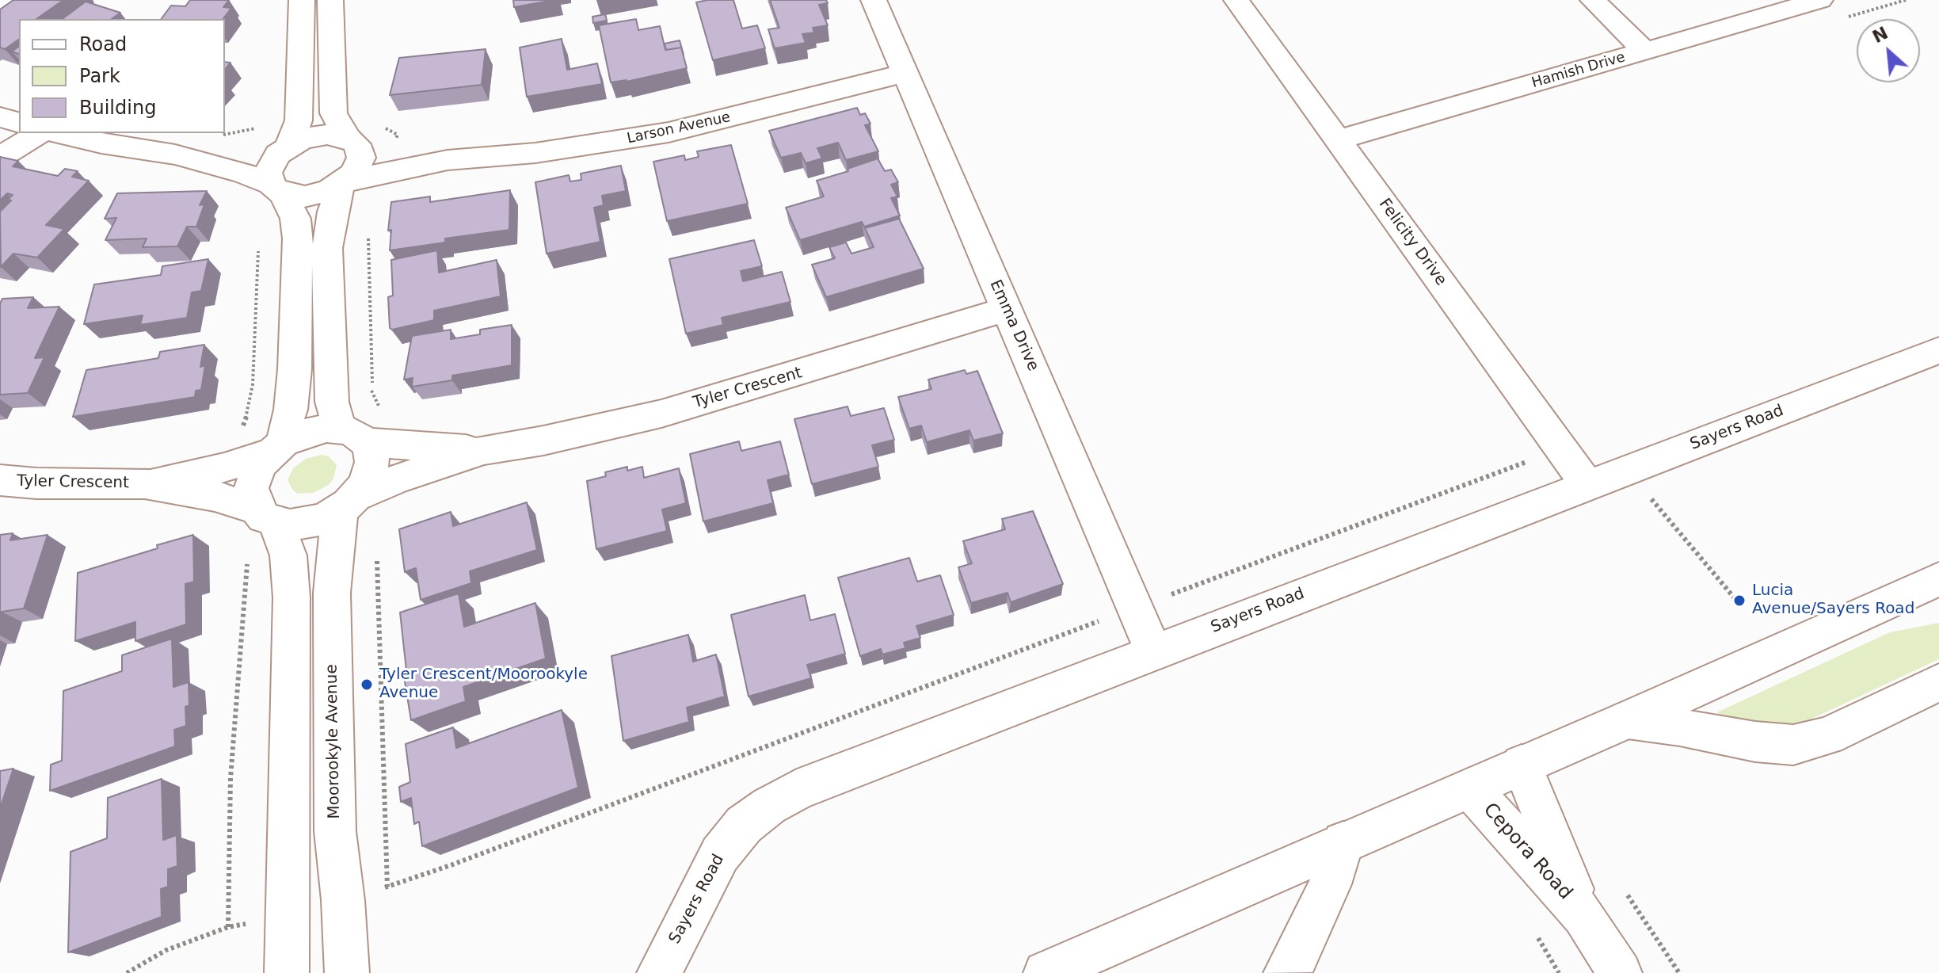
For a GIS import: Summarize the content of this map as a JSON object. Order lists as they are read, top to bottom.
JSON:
{
  "streets": {
    "street": [
      "Hamish Drive",
      "Larson Avenue",
      "Felicity Drive",
      "Emma Drive",
      "Tyler Crescent",
      "Sayers Road",
      "Moorookyle Avenue",
      "Cepora Road"
    ]
  },
  "crossings": [
    ["Hamish Drive", "Felicity Drive"],
    ["Larson Avenue", "Emma Drive"],
    ["Felicity Drive", "Sayers Road"],
    ["Emma Drive", "Tyler Crescent"],
    ["Emma Drive", "Sayers Road"],
    ["Tyler Crescent", "Moorookyle Avenue"]
  ],
  "places": ["Lucia Avenue/Sayers Road", "Tyler Crescent/Moorookyle Avenue"],
  "legend": ["Road", "Park", "Building"],
  "north": "top left"
}
